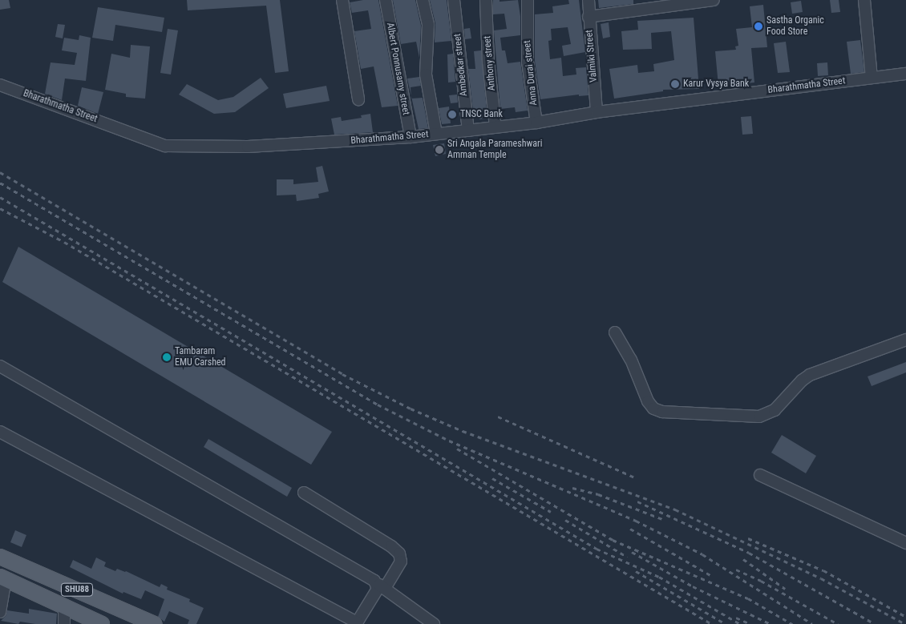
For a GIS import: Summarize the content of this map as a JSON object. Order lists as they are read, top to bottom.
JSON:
{
  "streets": {
    "main road": ["SHU88"],
    "street": [
      "Valmiki Street",
      "Anthony street",
      "Ambedkar street",
      "Albert Ponnusamy street",
      "Anna Durai street",
      "Bharathmatha Street"
    ]
  },
  "crossings": [
    ["Valmiki Street", "Bharathmatha Street"],
    ["Anthony street", "Bharathmatha Street"],
    ["Ambedkar street", "Bharathmatha Street"],
    ["Albert Ponnusamy street", "Bharathmatha Street"],
    ["Anna Durai street", "Bharathmatha Street"]
  ],
  "places": [
    "Sastha Organic Food Store",
    "Karur Vysya Bank",
    "TNSC Bank",
    "Sri Angala Parameshwari Amman Temple",
    "Tambaram EMU Carshed"
  ]
}
